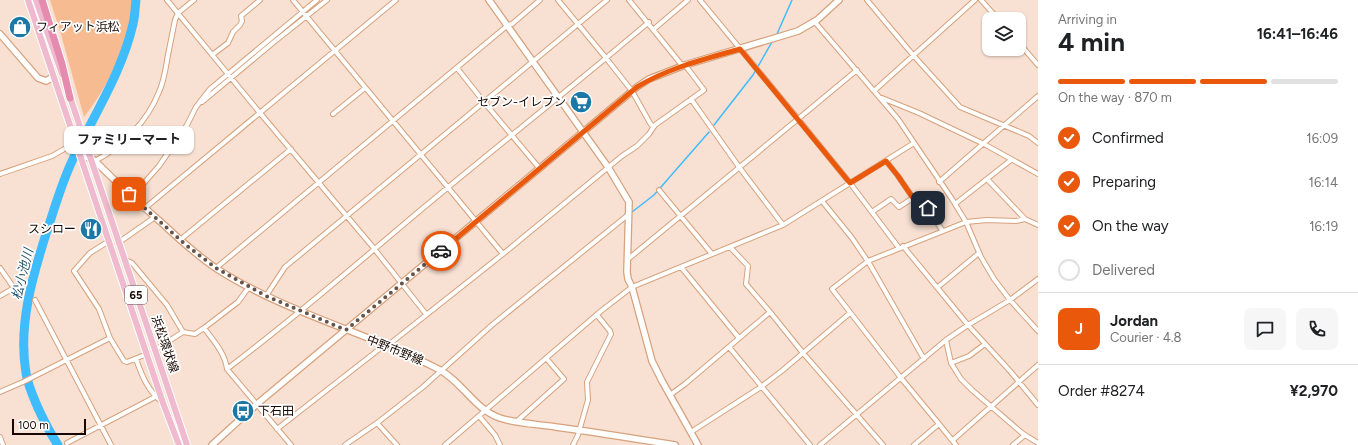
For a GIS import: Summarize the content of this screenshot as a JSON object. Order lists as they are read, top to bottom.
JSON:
{
  "streets": {
    "main road": ["65", "浜松環状線"],
    "street": ["中野市野線"]
  },
  "crossings": [
    ["65", "浜松環状線"],
    ["浜松環状線", "中野市野線"]
  ],
  "water": ["松小池川"],
  "places": {
    "shop": ["フィアット浜松"],
    "supermarket": ["セブン-イレブン"],
    "other": ["ファミリーマート"],
    "restaurant": ["スシロー"],
    "bus stop": ["下石田"]
  },
  "scale_bar": "100 m",
  "page": {
    "heading": ["4 min", "Arriving in", "16:41–16:46"],
    "panel": [
      "Jordan",
      "Courier · 4.8",
      "Order #8274",
      "¥2,970"
    ],
    "bar": "On the way · 870 m",
    "list": [
      ["Confirmed", "16:09"],
      ["Preparing", "16:14"],
      ["On the way", "16:19"],
      "Delivered"
    ],
    "bubble": "ファミリーマート",
    "round": "J",
    "scale": "100 m"
  }
}
